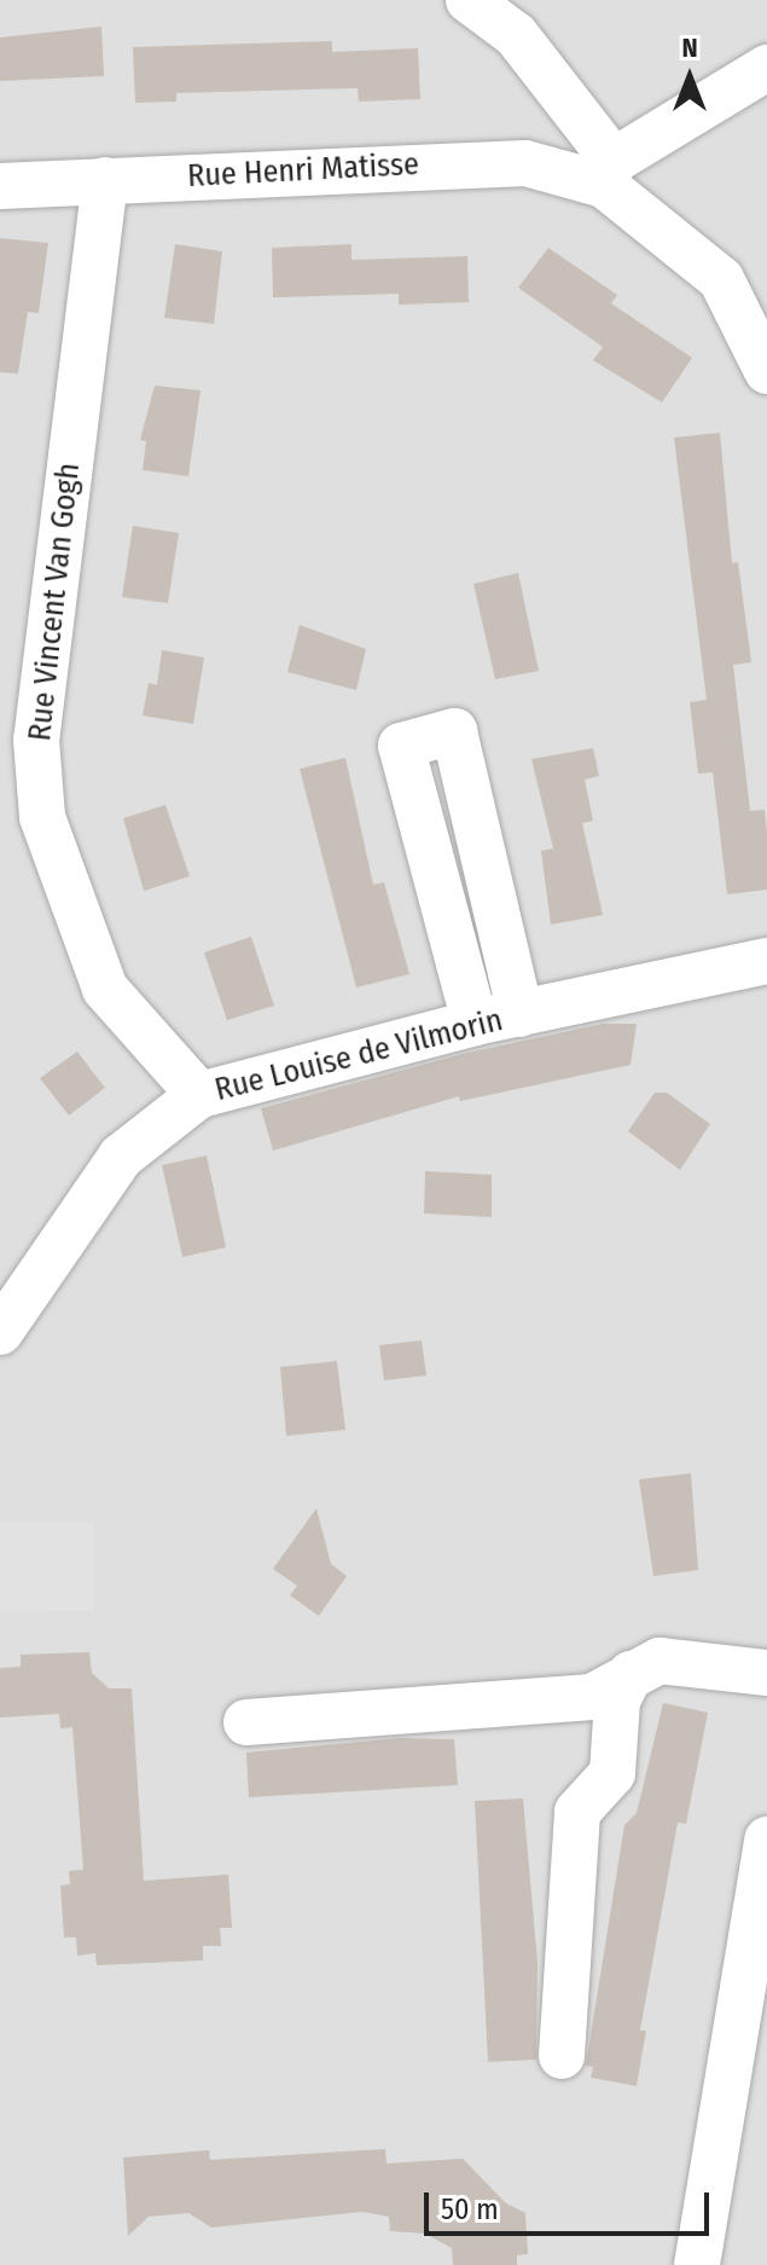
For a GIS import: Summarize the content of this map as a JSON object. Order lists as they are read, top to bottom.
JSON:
{
  "streets": {
    "street": ["Rue Henri Matisse", "Rue Vincent Van Gogh", "Rue Louise de Vilmorin"]
  },
  "crossings": [
    ["Rue Henri Matisse", "Rue Vincent Van Gogh"],
    ["Rue Vincent Van Gogh", "Rue Louise de Vilmorin"]
  ],
  "scale_bar": "50 m",
  "north": "top"
}
